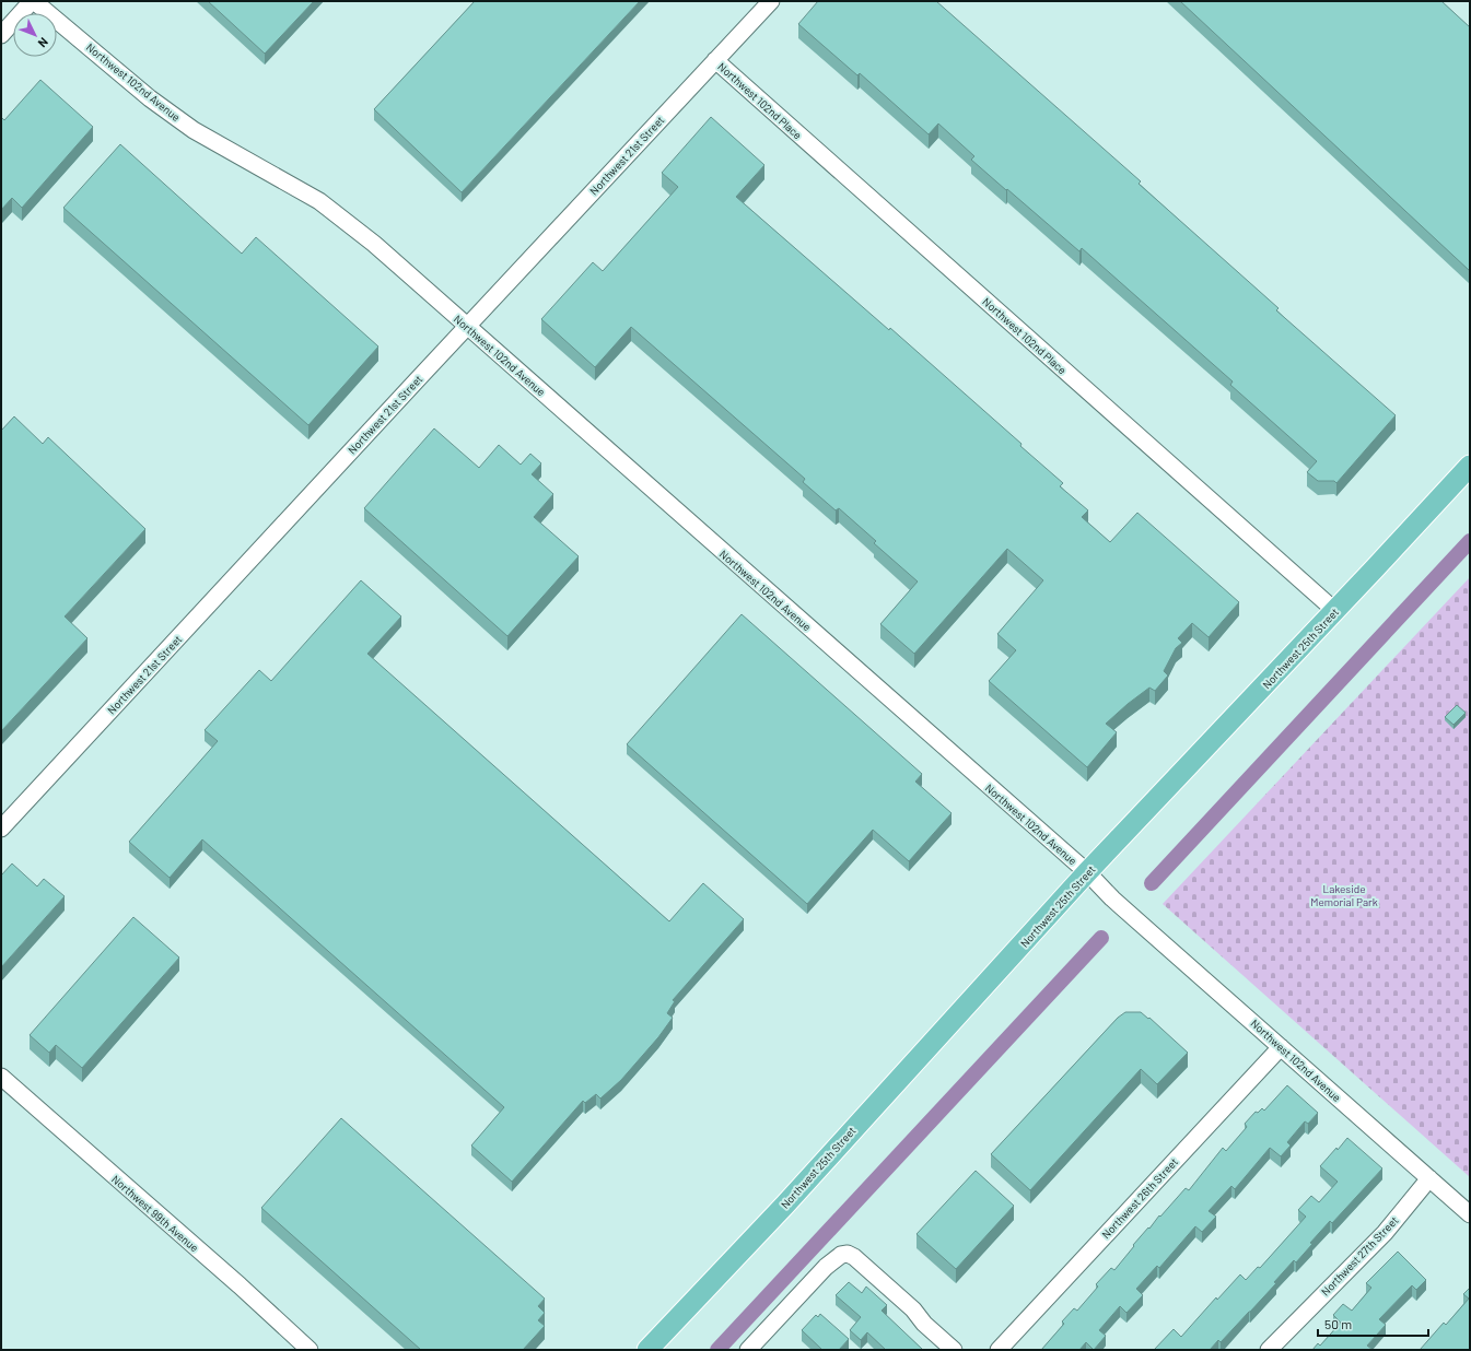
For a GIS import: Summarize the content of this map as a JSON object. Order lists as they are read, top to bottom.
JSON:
{
  "streets": {
    "main road": ["Northwest 25th Street"],
    "street": [
      "Northwest 102nd Avenue",
      "Northwest 102nd Place",
      "Northwest 21st Street",
      "Northwest 26th Street",
      "Northwest 99th Avenue",
      "Northwest 27th Street"
    ]
  },
  "crossings": [
    ["Northwest 102nd Avenue", "Northwest 21st Street"],
    ["Northwest 102nd Avenue", "Northwest 25th Street"],
    ["Northwest 102nd Avenue", "Northwest 26th Street"],
    ["Northwest 102nd Avenue", "Northwest 27th Street"],
    ["Northwest 102nd Place", "Northwest 21st Street"],
    ["Northwest 102nd Place", "Northwest 25th Street"]
  ],
  "parks": ["Lakeside Memorial Park"],
  "scale_bar": "50 m",
  "north": "bottom right"
}
